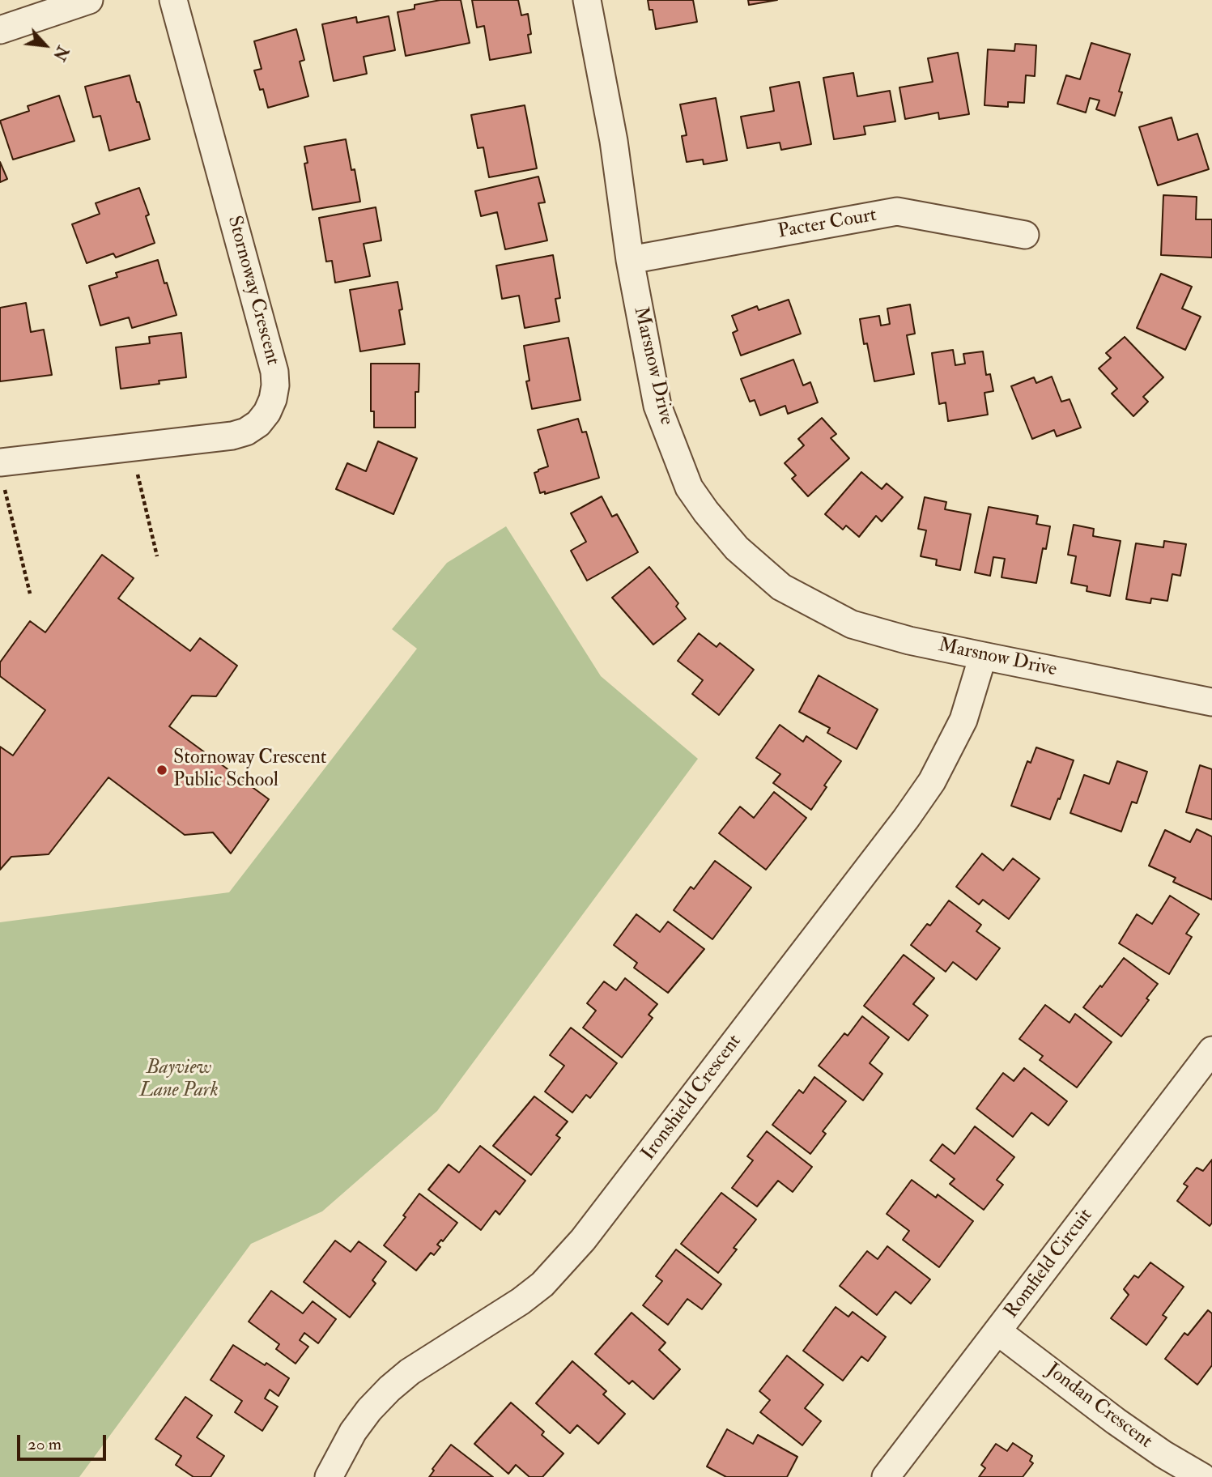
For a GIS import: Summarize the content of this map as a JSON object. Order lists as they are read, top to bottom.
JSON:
{
  "streets": {
    "street": [
      "Pacter Court",
      "Stornoway Crescent",
      "Marsnow Drive",
      "Ironshield Crescent",
      "Romfield Circuit",
      "Jondan Crescent"
    ]
  },
  "crossings": [
    ["Pacter Court", "Marsnow Drive"],
    ["Marsnow Drive", "Ironshield Crescent"],
    ["Romfield Circuit", "Jondan Crescent"]
  ],
  "parks": ["Bayview Lane Park"],
  "places": ["Stornoway Crescent Public School"],
  "scale_bar": "20 m",
  "north": "bottom right"
}
